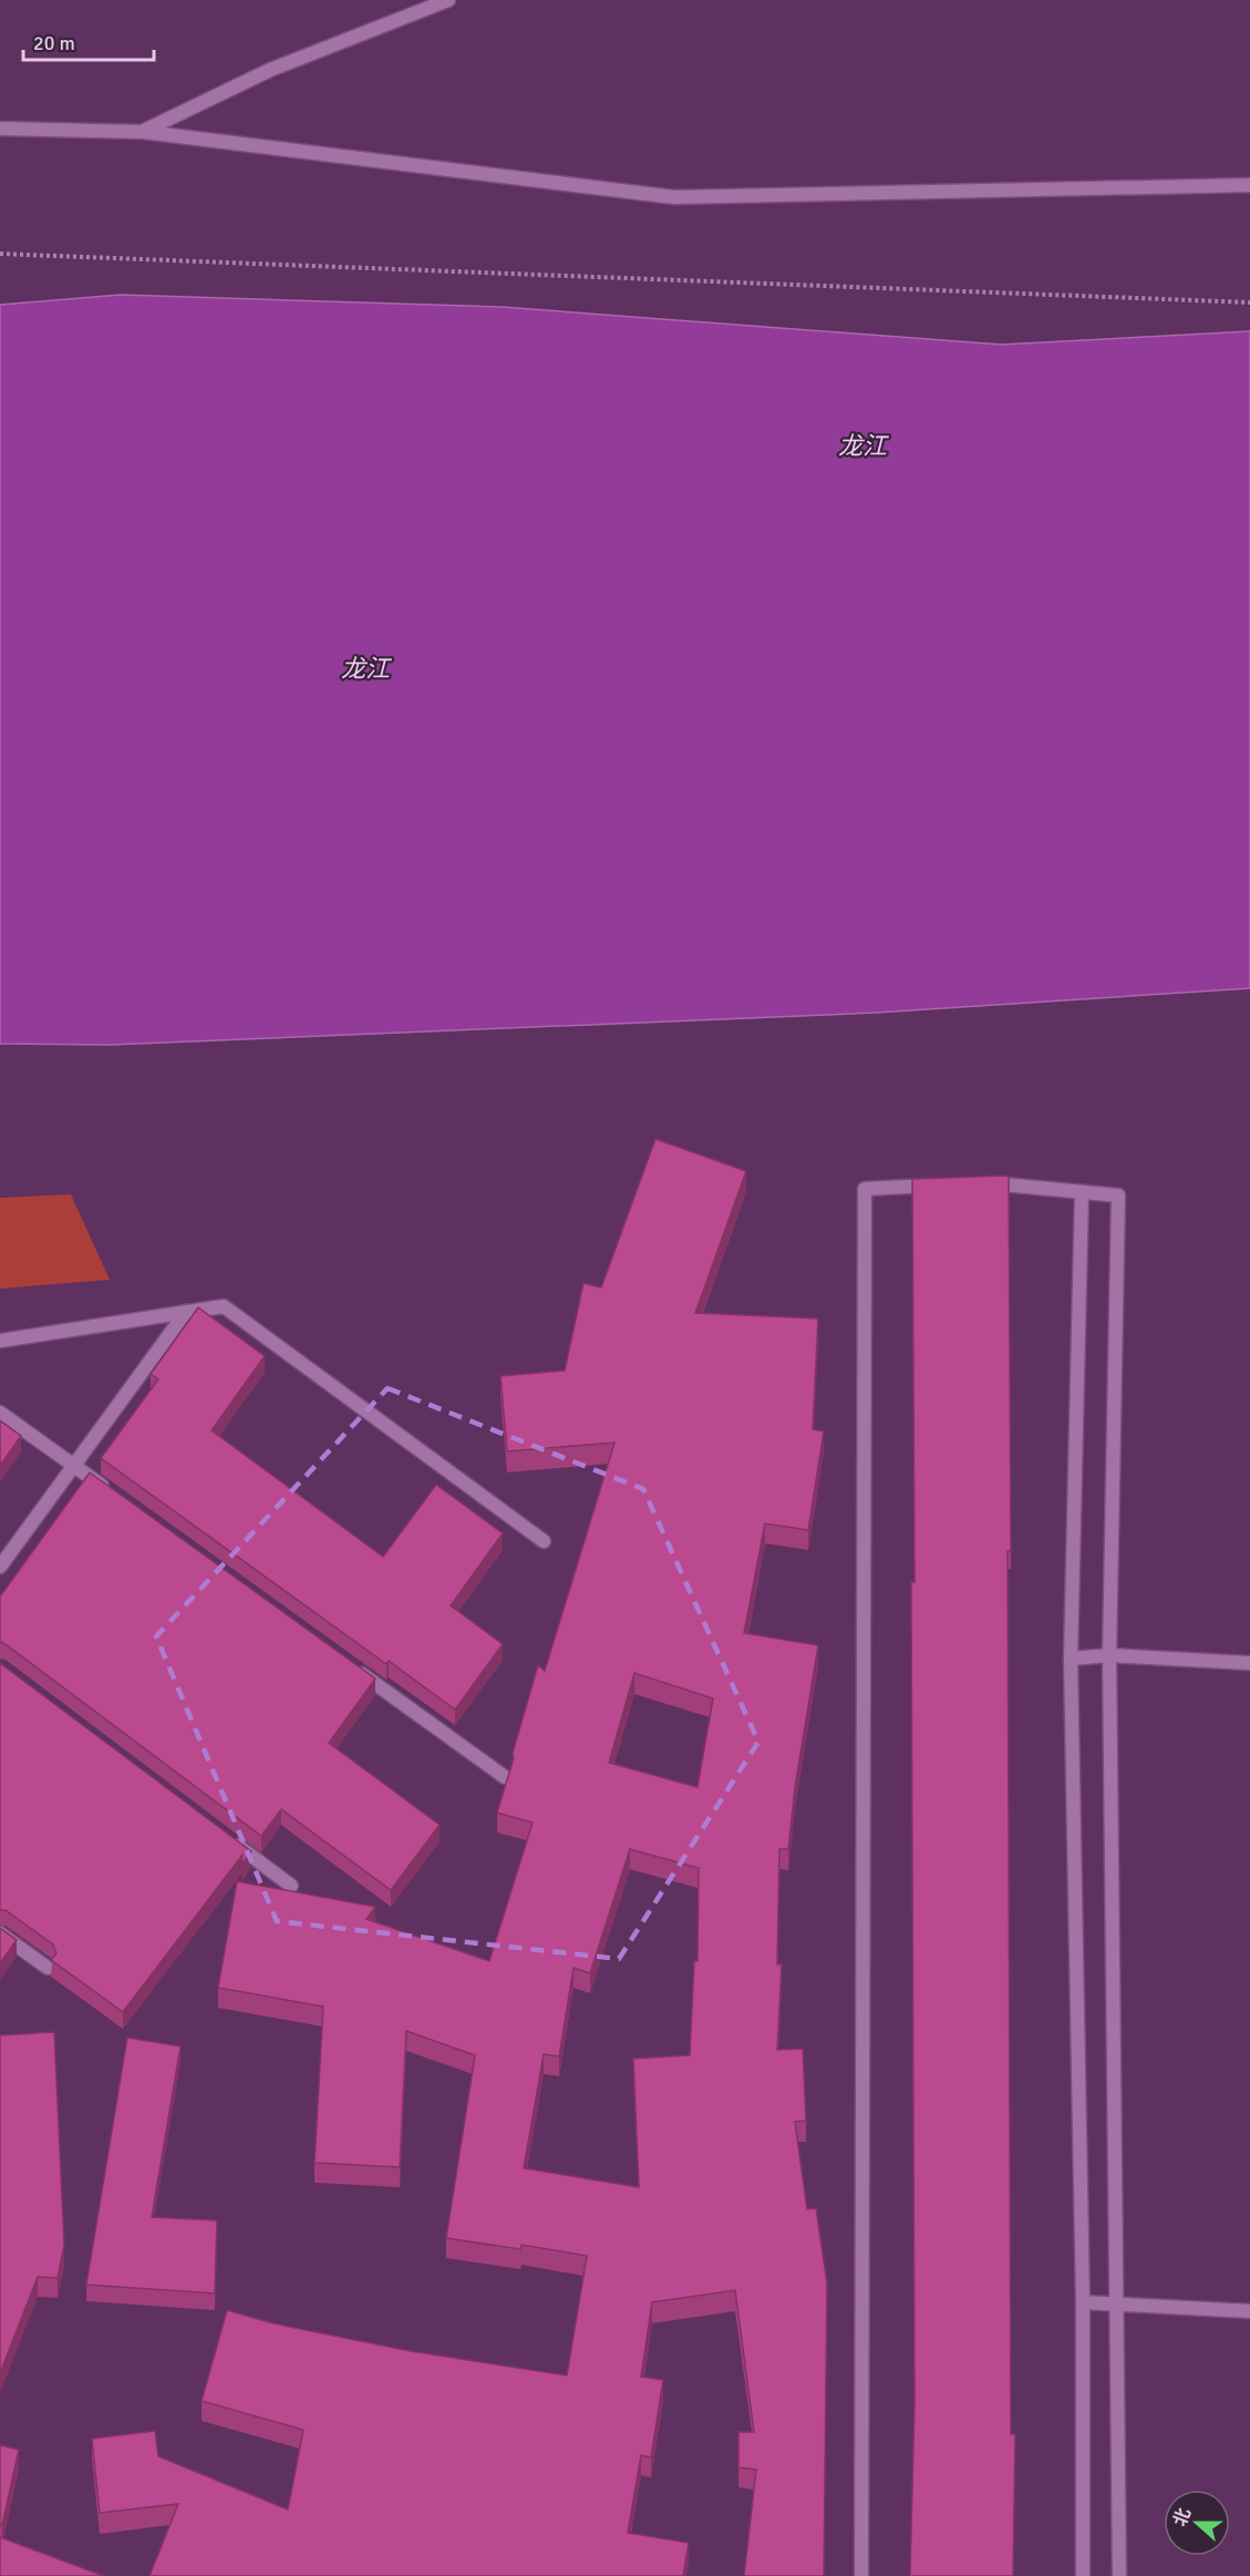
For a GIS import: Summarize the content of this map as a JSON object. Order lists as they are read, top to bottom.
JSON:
{
  "water": ["龙江"],
  "scale_bar": "20 m",
  "north": "left"
}
